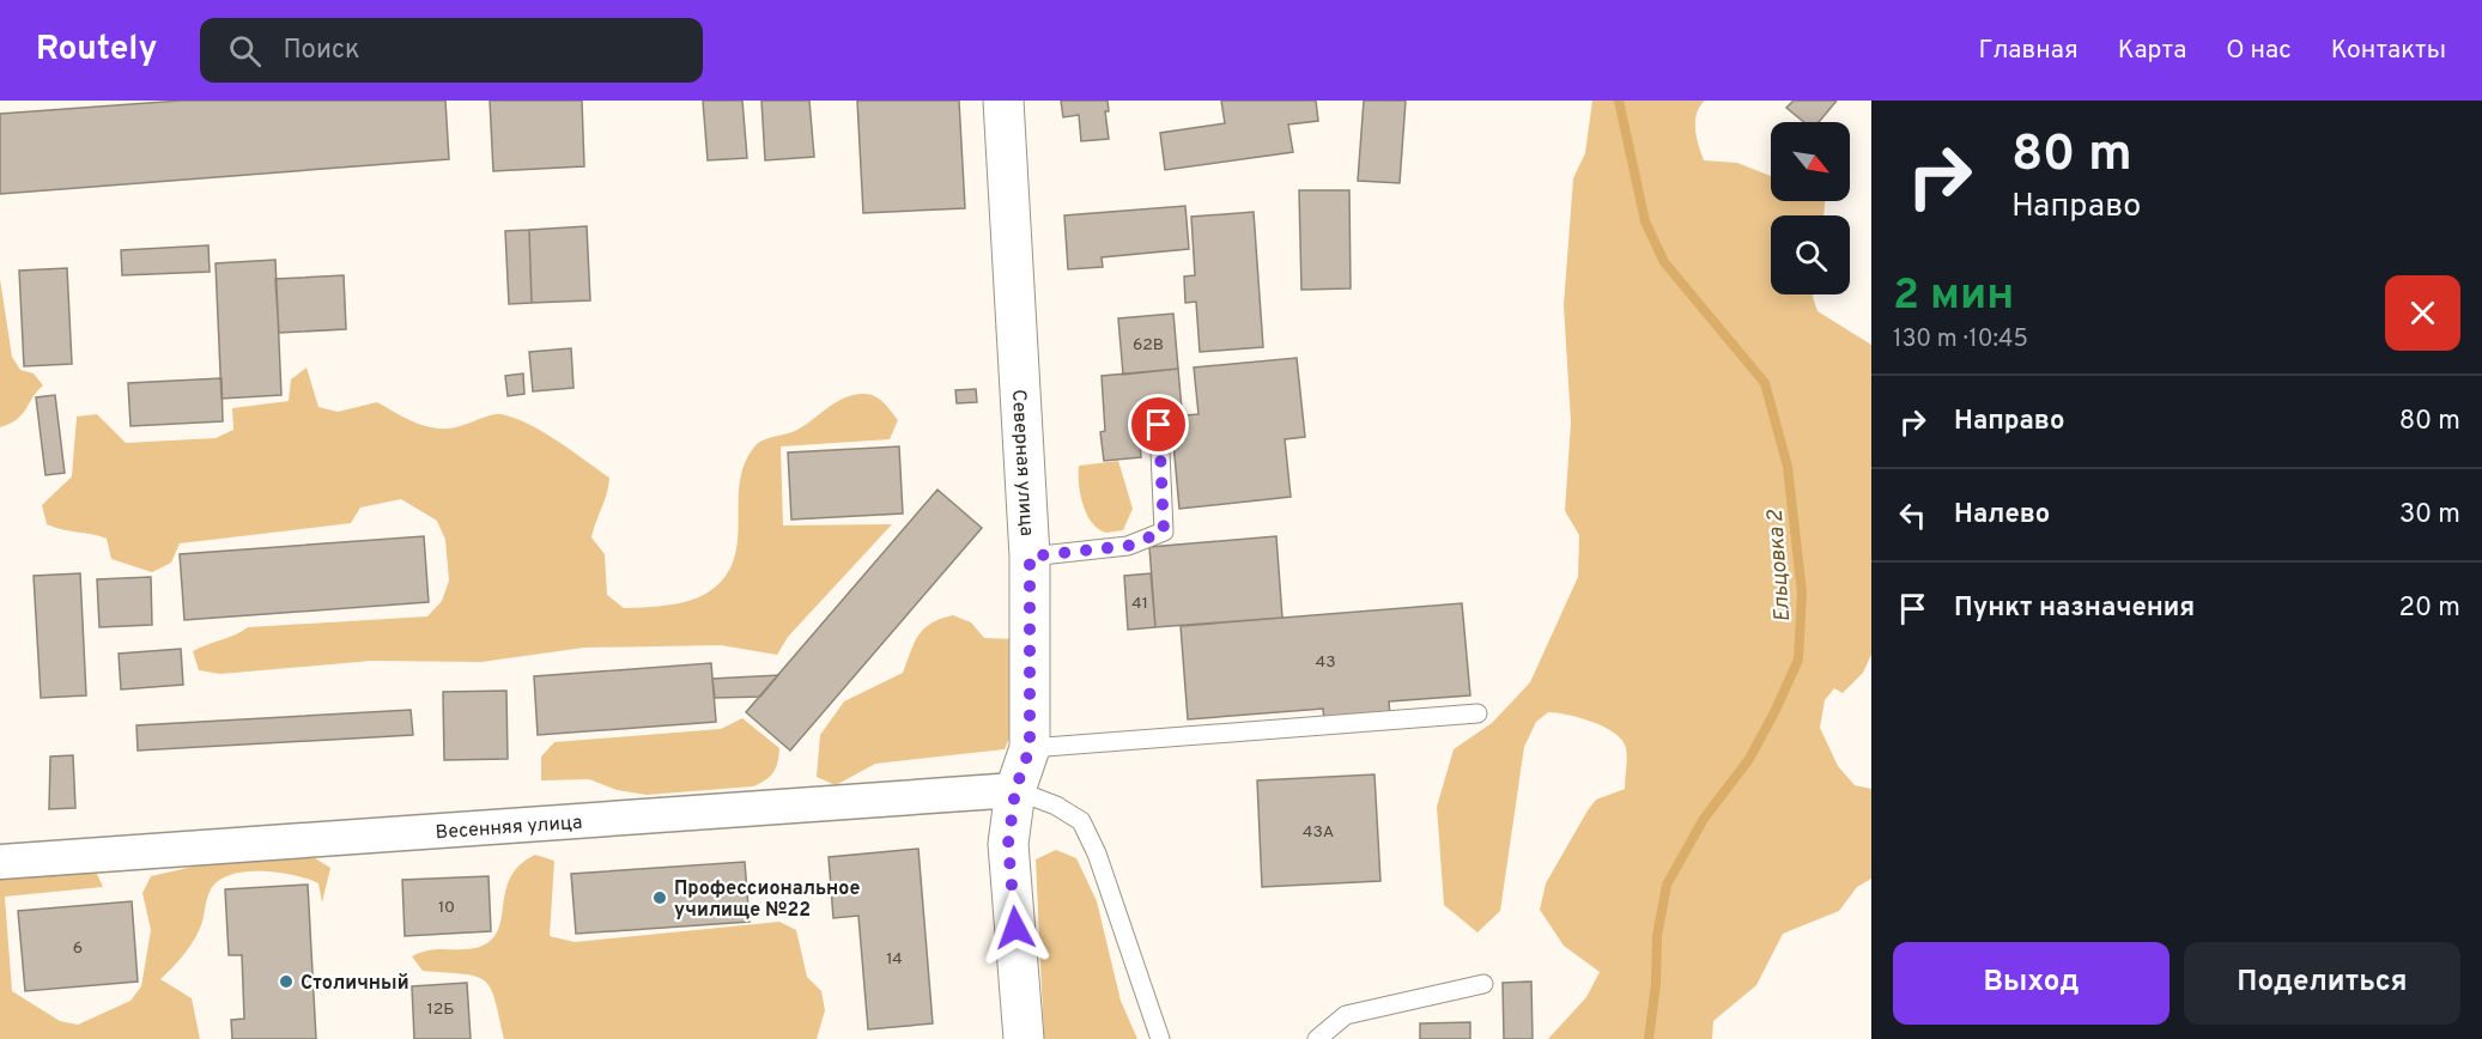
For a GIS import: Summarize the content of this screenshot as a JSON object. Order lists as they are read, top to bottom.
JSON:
{
  "streets": {
    "street": ["Северная улица", "Весенняя улица"]
  },
  "crossings": [
    ["Северная улица", "Весенняя улица"]
  ],
  "water": ["Ельцовка 2"],
  "places": ["Профессиональное училище №22", "Столичный"],
  "house_numbers": [
    "62В",
    "41",
    "43",
    "43А",
    "10",
    "6",
    "14",
    "12Б"
  ],
  "north": "bottom right",
  "page": {
    "header": "Routely",
    "search": "Поиск",
    "nav": [
      "Главная",
      "Карта",
      "О нас",
      "Контакты"
    ],
    "turn": ["80 m", "Направо"],
    "heading": ["2 мин", "130 m · 10:45"],
    "list": [
      {
        "name": "Направо",
        "value": "80 m"
      },
      {
        "name": "Налево",
        "value": "30 m"
      },
      {
        "name": "Пункт назначения",
        "value": "20 m"
      }
    ],
    "buttons": ["Выход", "Поделиться"]
  }
}
